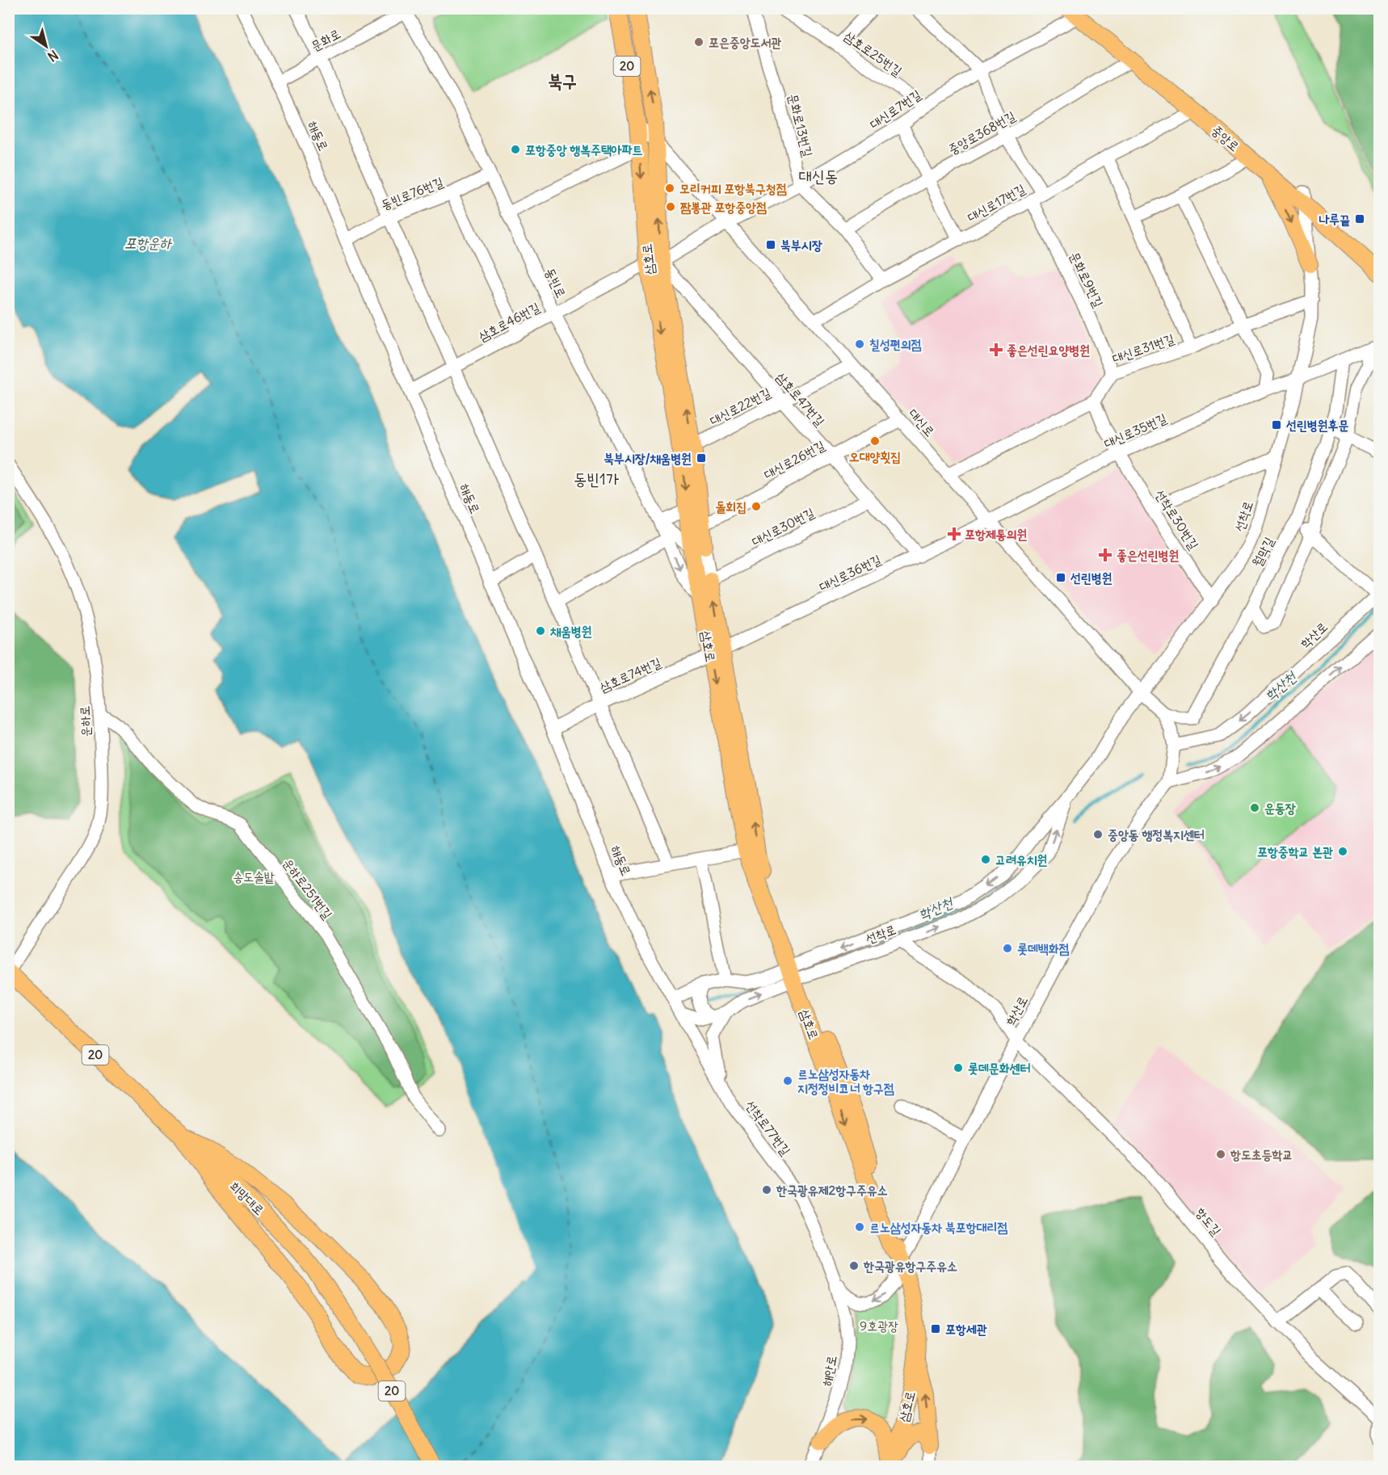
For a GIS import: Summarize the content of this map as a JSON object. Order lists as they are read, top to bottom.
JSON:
{
  "streets": {
    "main road": [
      "20",
      "중앙로",
      "삼호로",
      "희망대로"
    ],
    "street": [
      "문화로",
      "삼호로25번길",
      "대신로7번길",
      "문화로13번길",
      "중앙로368번길",
      "해동로",
      "동빈로76번길",
      "대신로17번길",
      "문화로9번길",
      "동빈로",
      "삼호로46번길",
      "대신로31번길",
      "삼호로47번길",
      "대신로22번길",
      "대신로",
      "대신로35번길",
      "대신로26번길",
      "선착로",
      "선착로30번길",
      "대신로30번길",
      "월막길",
      "대신로36번길",
      "학산로",
      "삼호로74번길",
      "운하로",
      "운하로251번길",
      "선착로77번길",
      "항도길",
      "해안로"
    ]
  },
  "crossings": [
    ["문화로", "해동로"],
    ["문화로", "동빈로"],
    ["삼호로25번길", "대신로7번길"],
    ["대신로7번길", "문화로13번길"],
    ["대신로7번길", "중앙로"],
    ["대신로7번길", "삼호로46번길"],
    ["대신로7번길", "대신로"],
    ["중앙로368번길", "중앙로"],
    ["해동로", "동빈로76번길"],
    ["해동로", "삼호로46번길"],
    ["해동로", "선착로"],
    ["해동로", "삼호로74번길"],
    ["해동로", "선착로77번길"],
    ["중앙로", "대신로17번길"],
    ["중앙로", "선착로"],
    ["동빈로76번길", "동빈로"],
    ["대신로17번길", "문화로9번길"],
    ["대신로17번길", "대신로"],
    ["삼호로", "동빈로"],
    ["삼호로", "삼호로46번길"],
    ["삼호로", "삼호로47번길"],
    ["삼호로", "대신로22번길"],
    ["삼호로", "대신로"],
    ["삼호로", "대신로26번길"],
    ["삼호로", "선착로"],
    ["삼호로", "대신로30번길"],
    ["삼호로", "대신로36번길"],
    ["삼호로", "학산로"],
    ["삼호로", "삼호로74번길"],
    ["문화로9번길", "대신로31번길"],
    ["동빈로", "삼호로46번길"],
    ["삼호로46번길", "삼호로47번길"],
    ["삼호로46번길", "대신로"],
    ["대신로31번길", "대신로"],
    ["대신로31번길", "선착로"],
    ["대신로31번길", "선착로30번길"],
    ["삼호로47번길", "대신로22번길"],
    ["삼호로47번길", "대신로26번길"],
    ["삼호로47번길", "대신로30번길"],
    ["삼호로47번길", "대신로36번길"],
    ["대신로22번길", "대신로"],
    ["대신로", "대신로35번길"],
    ["대신로", "대신로26번길"],
    ["대신로", "선착로"],
    ["대신로", "월막길"],
    ["대신로", "대신로36번길"],
    ["대신로", "학산로"],
    ["대신로35번길", "선착로"],
    ["대신로35번길", "선착로30번길"],
    ["대신로35번길", "월막길"],
    ["대신로35번길", "대신로36번길"],
    ["선착로", "선착로30번길"],
    ["선착로", "선착로77번길"],
    ["선착로", "항도길"],
    ["대신로36번길", "삼호로74번길"],
    ["학산로", "선착로77번길"],
    ["학산로", "항도길"],
    ["학산로", "해안로"],
    ["운하로", "운하로251번길"],
    ["운하로", "희망대로"],
    ["선착로77번길", "해안로"]
  ],
  "districts": ["북구", "대신동", "동빈1가"],
  "water": ["포항운하", "학산천"],
  "parks": ["송도솔밭", "9호광장"],
  "places": {
    "other": [
      "포은중앙도서관",
      "포항중앙 행복주택아파트",
      "모리커피 포항북구청점",
      "짬뽕관 포항중앙점",
      "칠성편의점",
      "오대양횟집",
      "돌회집",
      "채움병원",
      "운동장",
      "중앙동 행정복지센터",
      "포항중학교 본관",
      "고려유치원",
      "롯데백화점",
      "롯데문화센터",
      "르노삼성자동차 지정정비코너 항구점",
      "항도초등학교",
      "한국광유제2항구주유소",
      "르노삼성자동차 북포항대리점",
      "한국광유항구주유소"
    ],
    "transit": [
      "나루끝",
      "북부시장",
      "선린병원후문",
      "북부시장/채움병원",
      "선린병원",
      "포항세관"
    ],
    "health": ["좋은선린요양병원", "포항제통의원", "좋은선린병원"]
  },
  "north": "bottom right"
}
